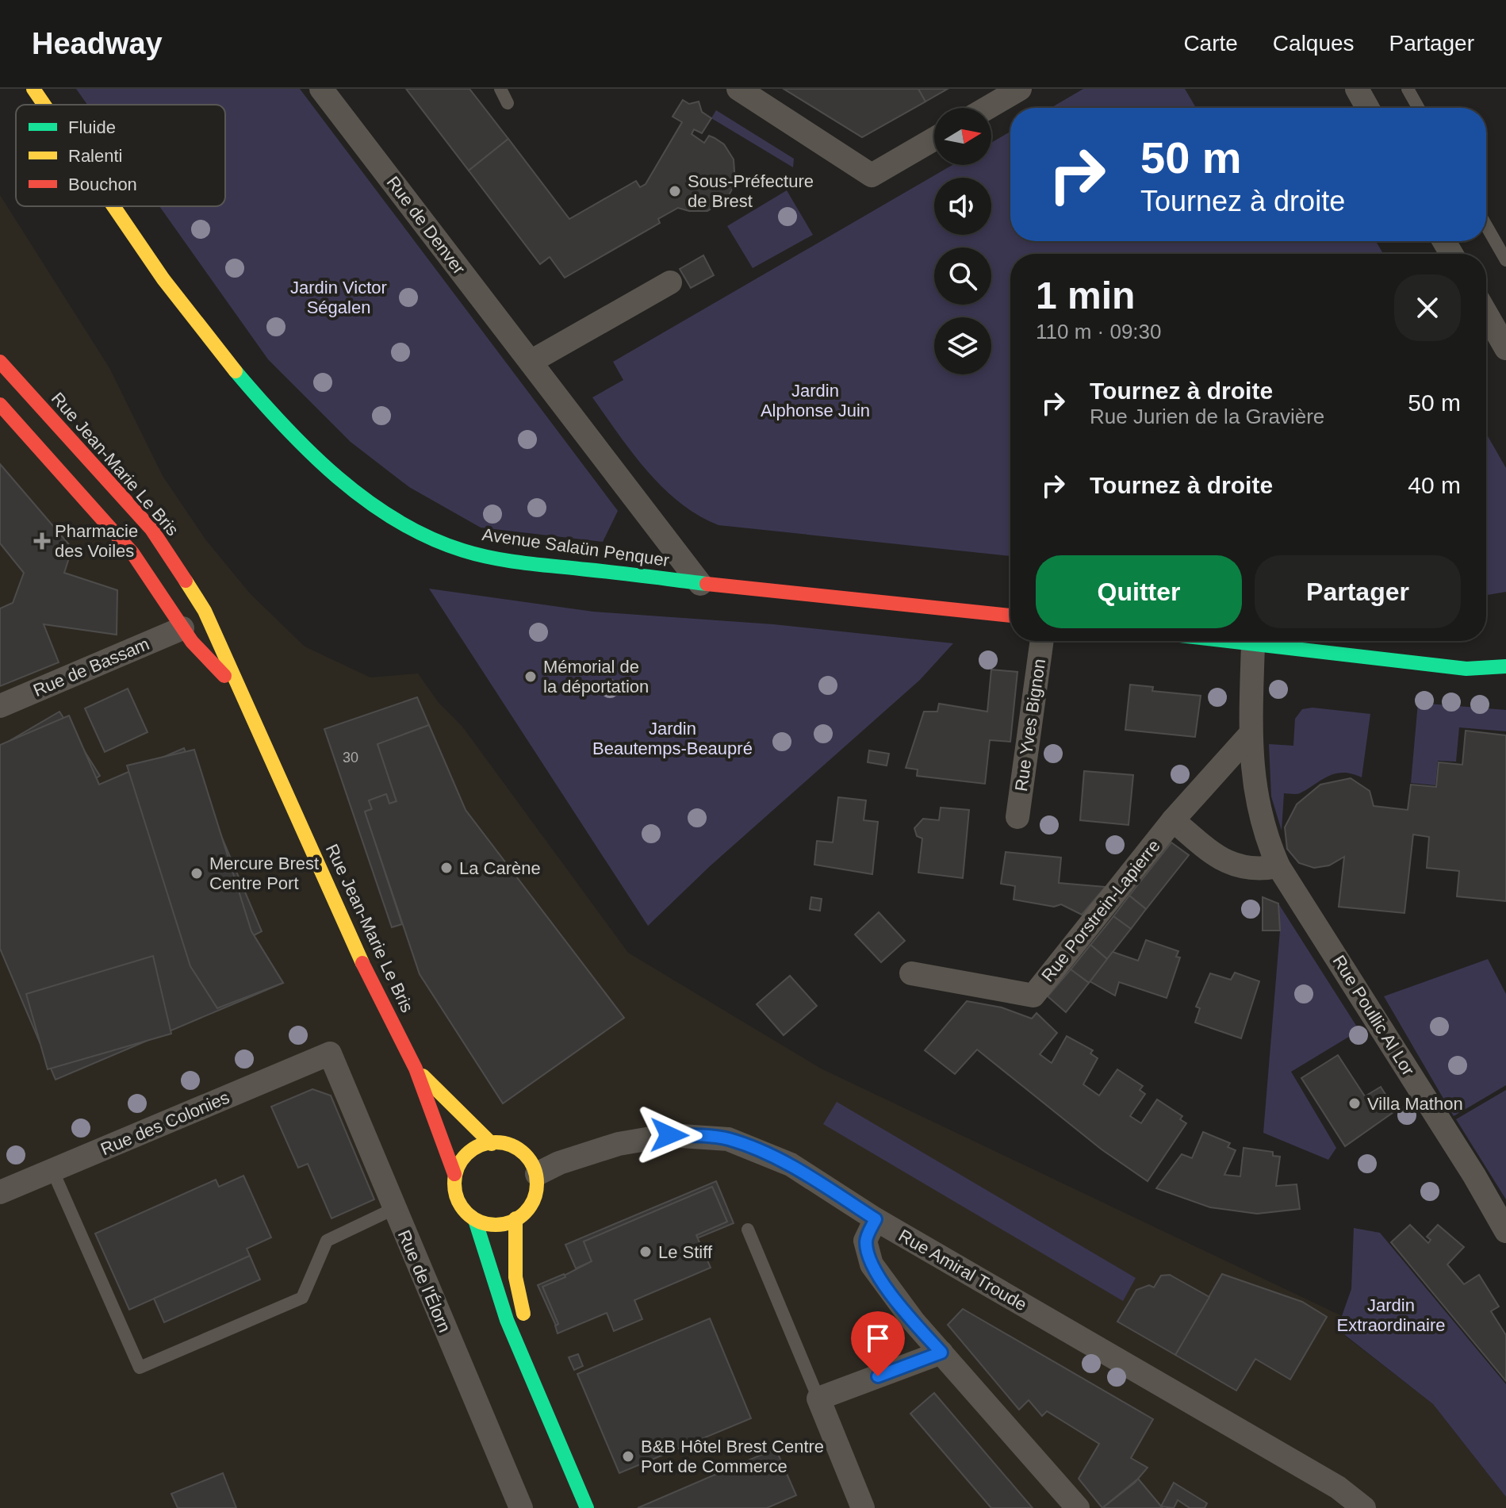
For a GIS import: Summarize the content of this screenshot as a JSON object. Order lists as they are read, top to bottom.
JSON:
{
  "streets": {
    "main road": ["Rue Jean-Marie Le Bris", "Avenue Salaün Penquer"],
    "street": [
      "Rue de Denver",
      "Rue de Bassam",
      "Rue Yves Bignon",
      "Rue Porstrein-Lapierre",
      "Rue Poullic Al Lor",
      "Rue des Colonies",
      "Rue Amiral Troude",
      "Rue de l'Élorn"
    ]
  },
  "crossings": [
    ["Rue de Denver", "Avenue Salaün Penquer"],
    ["Rue Jean-Marie Le Bris", "Rue de Bassam"],
    ["Rue Jean-Marie Le Bris", "Rue Amiral Troude"],
    ["Rue Porstrein-Lapierre", "Rue Poullic Al Lor"],
    ["Rue des Colonies", "Rue de l'Élorn"]
  ],
  "parks": [
    "Jardin Victor Ségalen",
    "Jardin Alphonse Juin",
    "Jardin Beautemps-Beaupré",
    "Jardin Extraordinaire"
  ],
  "places": {
    "other": [
      "Sous-Préfecture de Brest",
      "Mémorial de la déportation",
      "La Carène",
      "Mercure Brest Centre Port",
      "Villa Mathon",
      "Le Stiff",
      "B&B Hôtel Brest Centre Port de Commerce"
    ],
    "health": ["Pharmacie des Voiles"]
  },
  "house_numbers": ["30"],
  "legend": ["Fluide", "Ralenti", "Bouchon"],
  "north": "right",
  "page": {
    "header": "Headway",
    "nav": ["Carte", "Calques", "Partager"],
    "turn": ["50 m", "Tournez à droite"],
    "heading": ["1 min", "110 m · 09:30"],
    "list": [
      {
        "name": "Tournez à droite",
        "note": "Rue Jurien de la Gravière",
        "value": "50 m"
      },
      {
        "name": "Tournez à droite",
        "value": "40 m"
      }
    ],
    "buttons": ["Quitter", "Partager"]
  }
}
